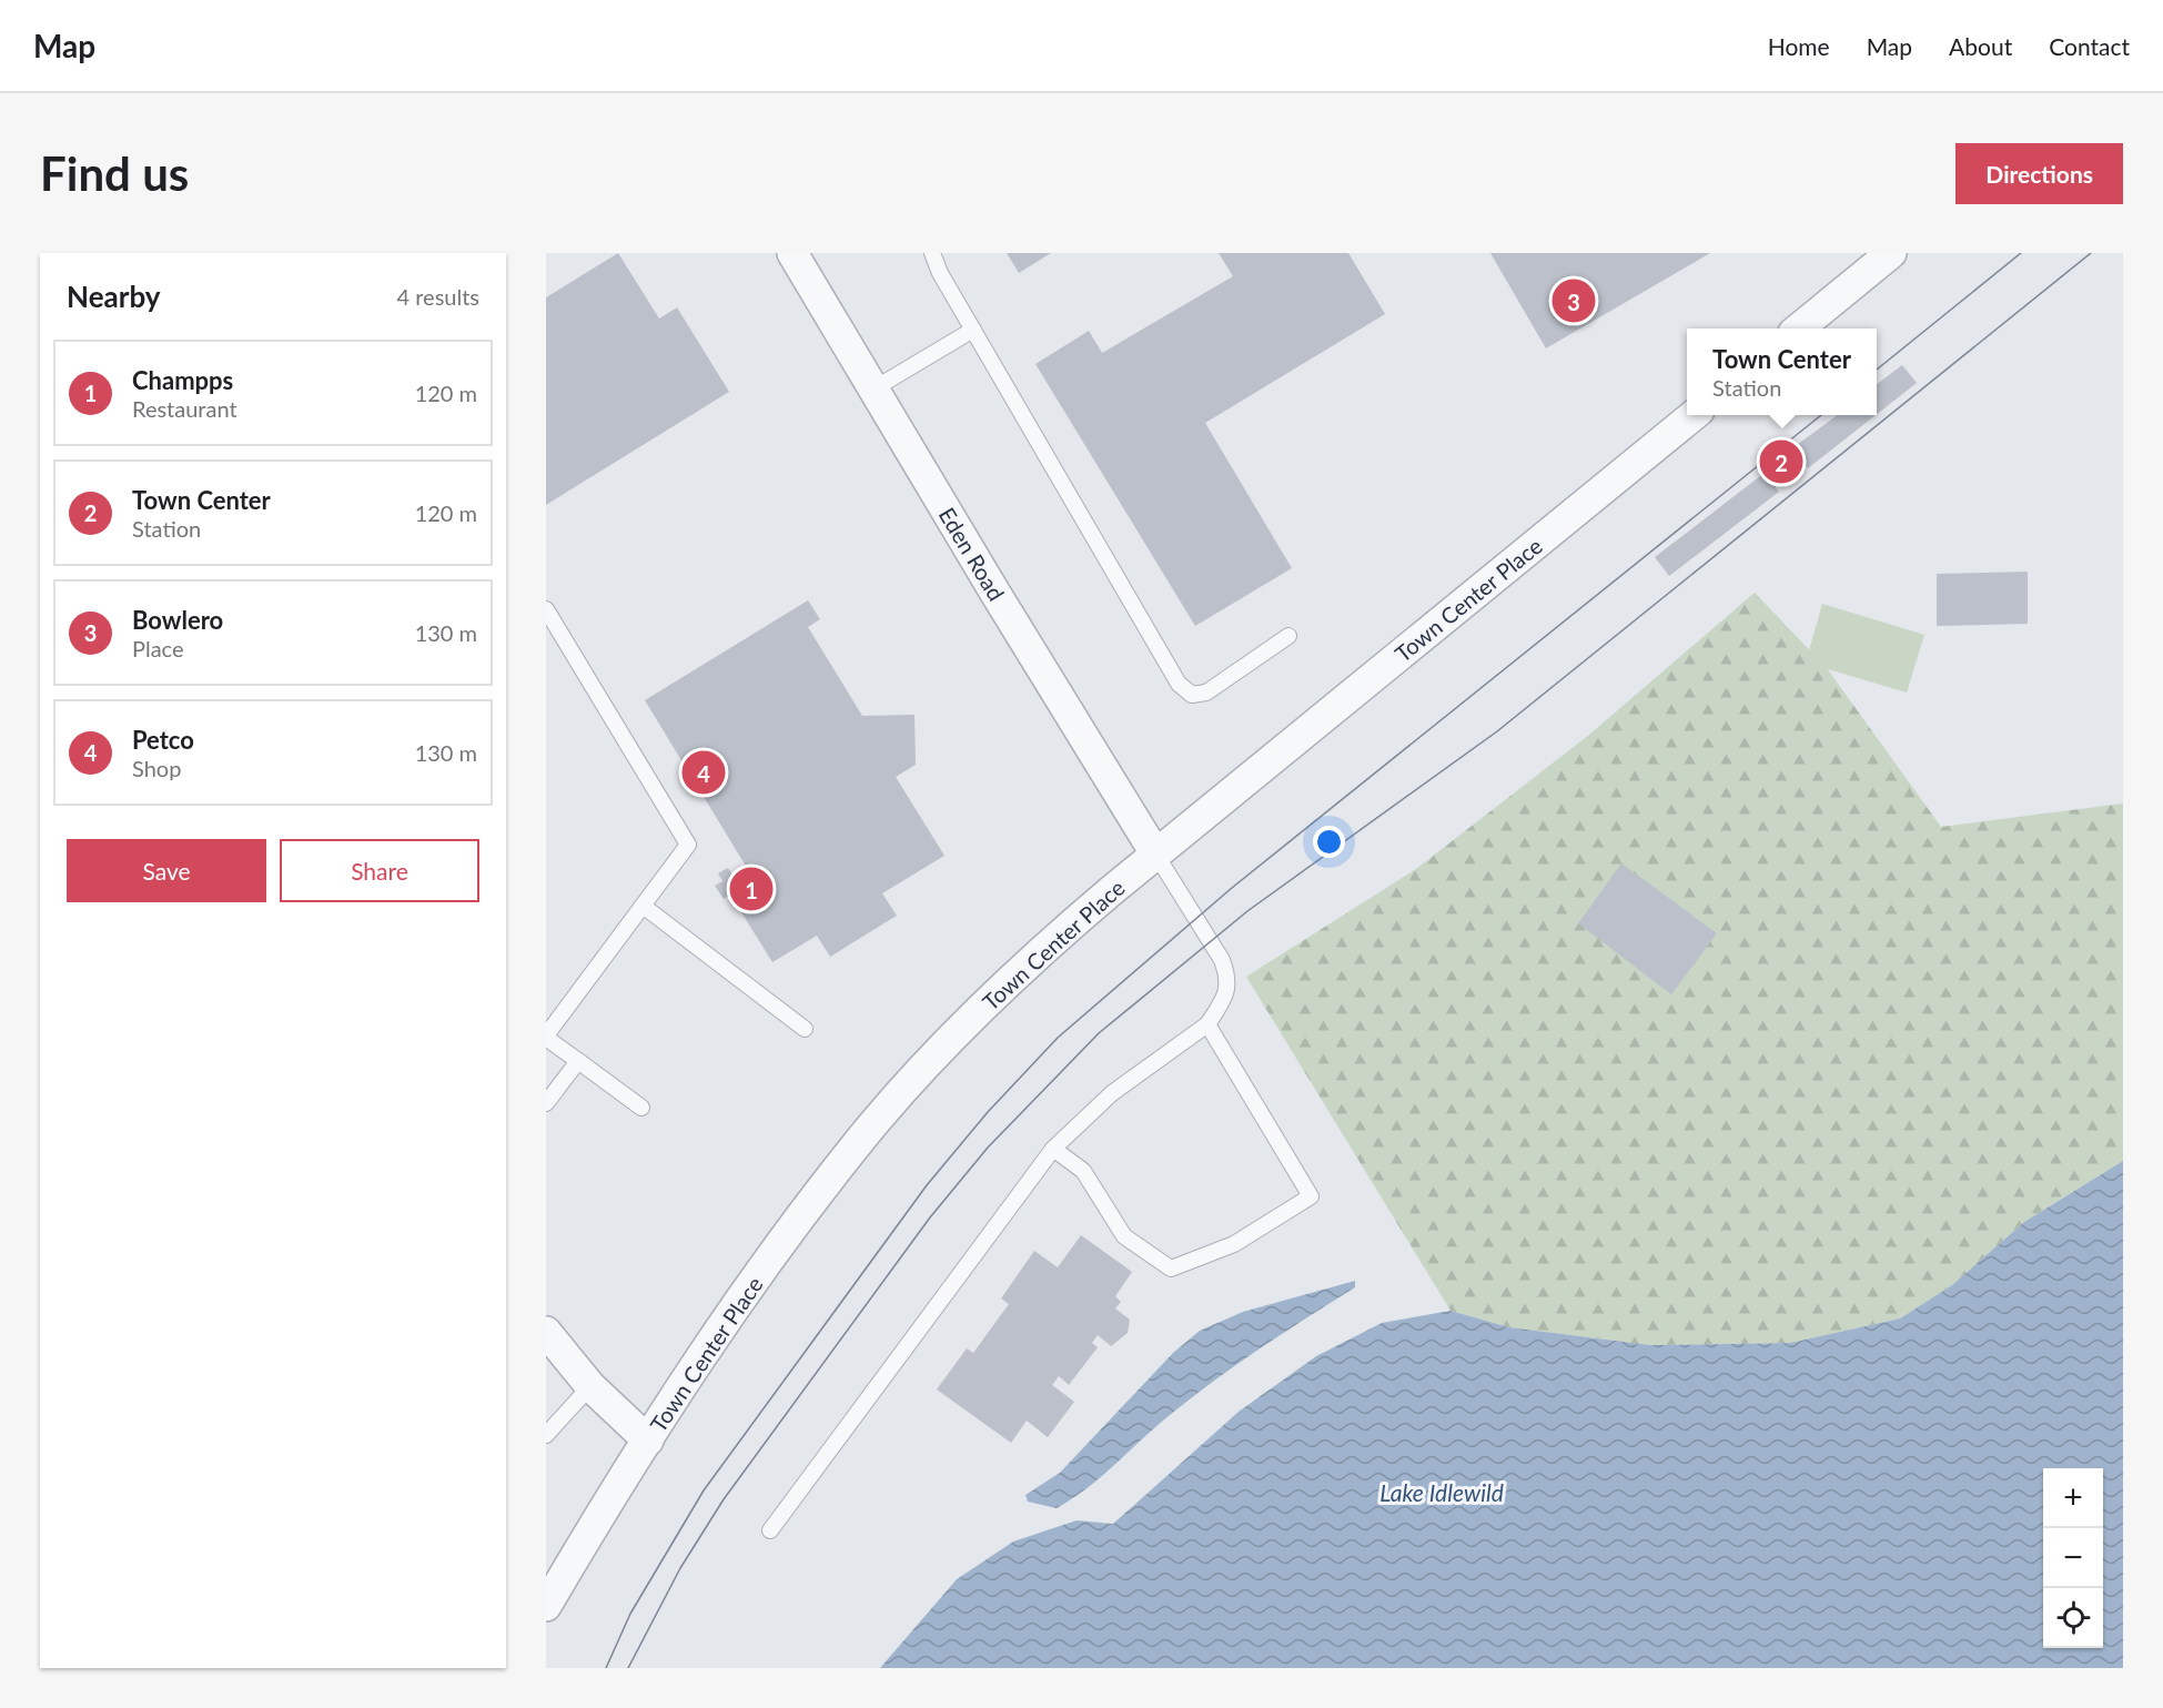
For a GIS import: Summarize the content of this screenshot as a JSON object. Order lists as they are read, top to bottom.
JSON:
{
  "streets": {
    "street": ["Eden Road", "Town Center Place"]
  },
  "crossings": [
    ["Eden Road", "Town Center Place"]
  ],
  "water": ["Lake Idlewild"],
  "page": {
    "header": "Map",
    "nav": [
      "Home",
      "Map",
      "About",
      "Contact"
    ],
    "buttons": [
      "Directions",
      ["Save", "Share"]
    ],
    "title": "Find us",
    "heading": ["Nearby", "4 results"],
    "pins": [
      "3",
      "2",
      "4",
      "1"
    ],
    "popup": ["Town Center", "Station"],
    "list": [
      {
        "mark": "1",
        "name": "Champps",
        "note": "Restaurant",
        "value": "120 m"
      },
      {
        "mark": "2",
        "name": "Town Center",
        "note": "Station",
        "value": "120 m"
      },
      {
        "mark": "3",
        "name": "Bowlero",
        "note": "Place",
        "value": "130 m"
      },
      {
        "mark": "4",
        "name": "Petco",
        "note": "Shop",
        "value": "130 m"
      }
    ],
    "map_buttons": ["+", "−"]
  }
}
